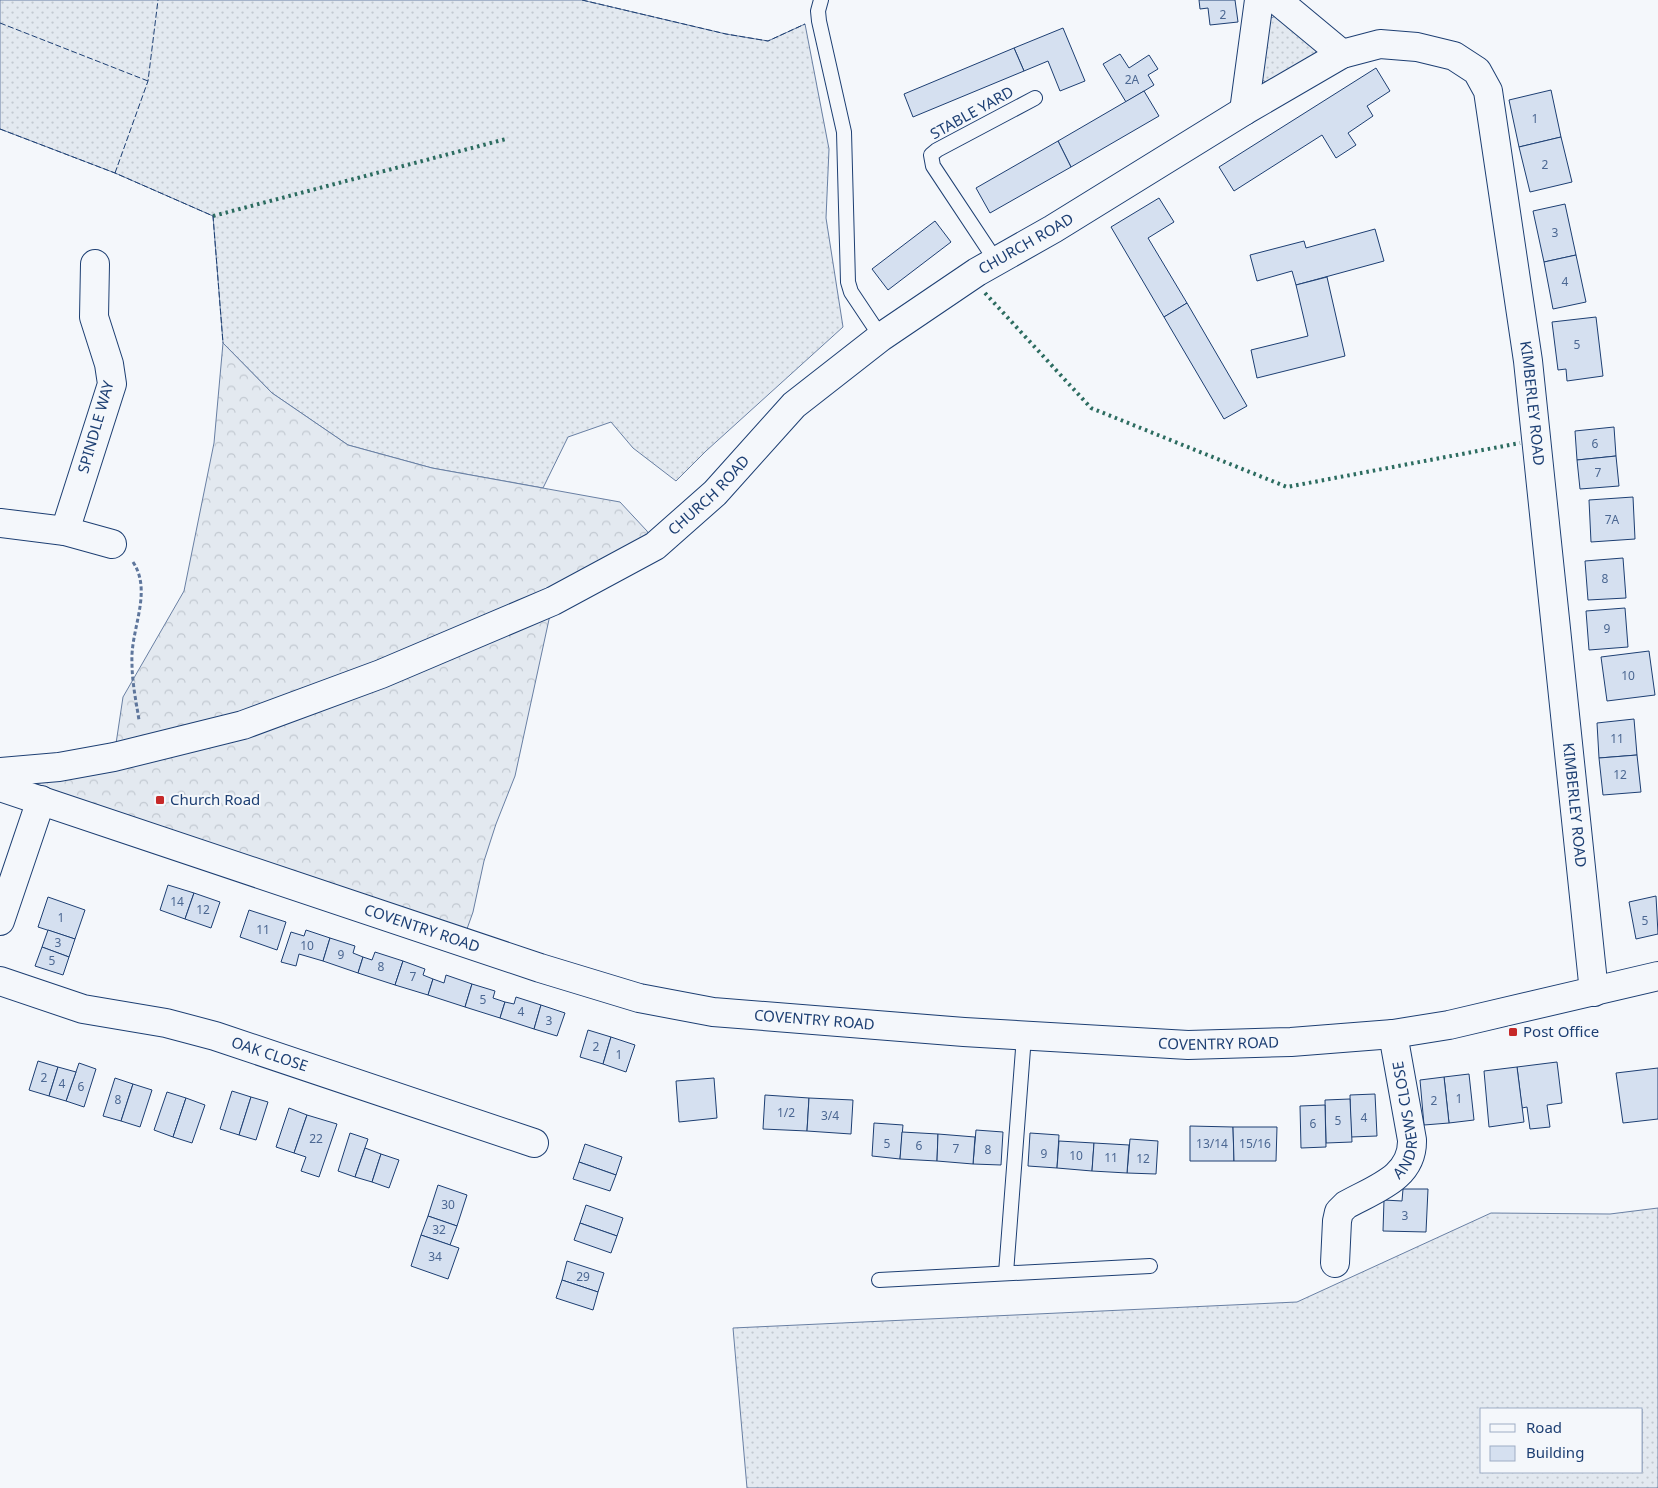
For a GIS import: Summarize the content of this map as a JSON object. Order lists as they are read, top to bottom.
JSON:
{
  "streets": {
    "street": [
      "CHURCH ROAD",
      "KIMBERLEY ROAD",
      "SPINDLE WAY",
      "COVENTRY ROAD",
      "OAK CLOSE",
      "ANDREWS CLOSE"
    ],
    "lane": ["STABLE YARD"]
  },
  "crossings": [
    ["STABLE YARD", "CHURCH ROAD"],
    ["CHURCH ROAD", "KIMBERLEY ROAD"],
    ["KIMBERLEY ROAD", "COVENTRY ROAD"],
    ["COVENTRY ROAD", "ANDREWS CLOSE"]
  ],
  "places": {
    "transit": ["Church Road", "Post Office"]
  },
  "house_numbers": [
    "2",
    "2A",
    "1",
    "2",
    "3",
    "4",
    "5",
    "6",
    "7",
    "7A",
    "8",
    "9",
    "10",
    "11",
    "12",
    "14",
    "12",
    "1",
    "5",
    "11",
    "3",
    "10",
    "9",
    "5",
    "8",
    "7",
    "5",
    "4",
    "3",
    "2",
    "1",
    "2",
    "4",
    "6",
    "1",
    "8",
    "2",
    "1/2",
    "3/4",
    "4",
    "5",
    "6",
    "22",
    "5",
    "13/14",
    "15/16",
    "6",
    "7",
    "8",
    "9",
    "10",
    "11",
    "12",
    "30",
    "3",
    "32",
    "34",
    "29"
  ],
  "legend": ["Road", "Building"]
}
